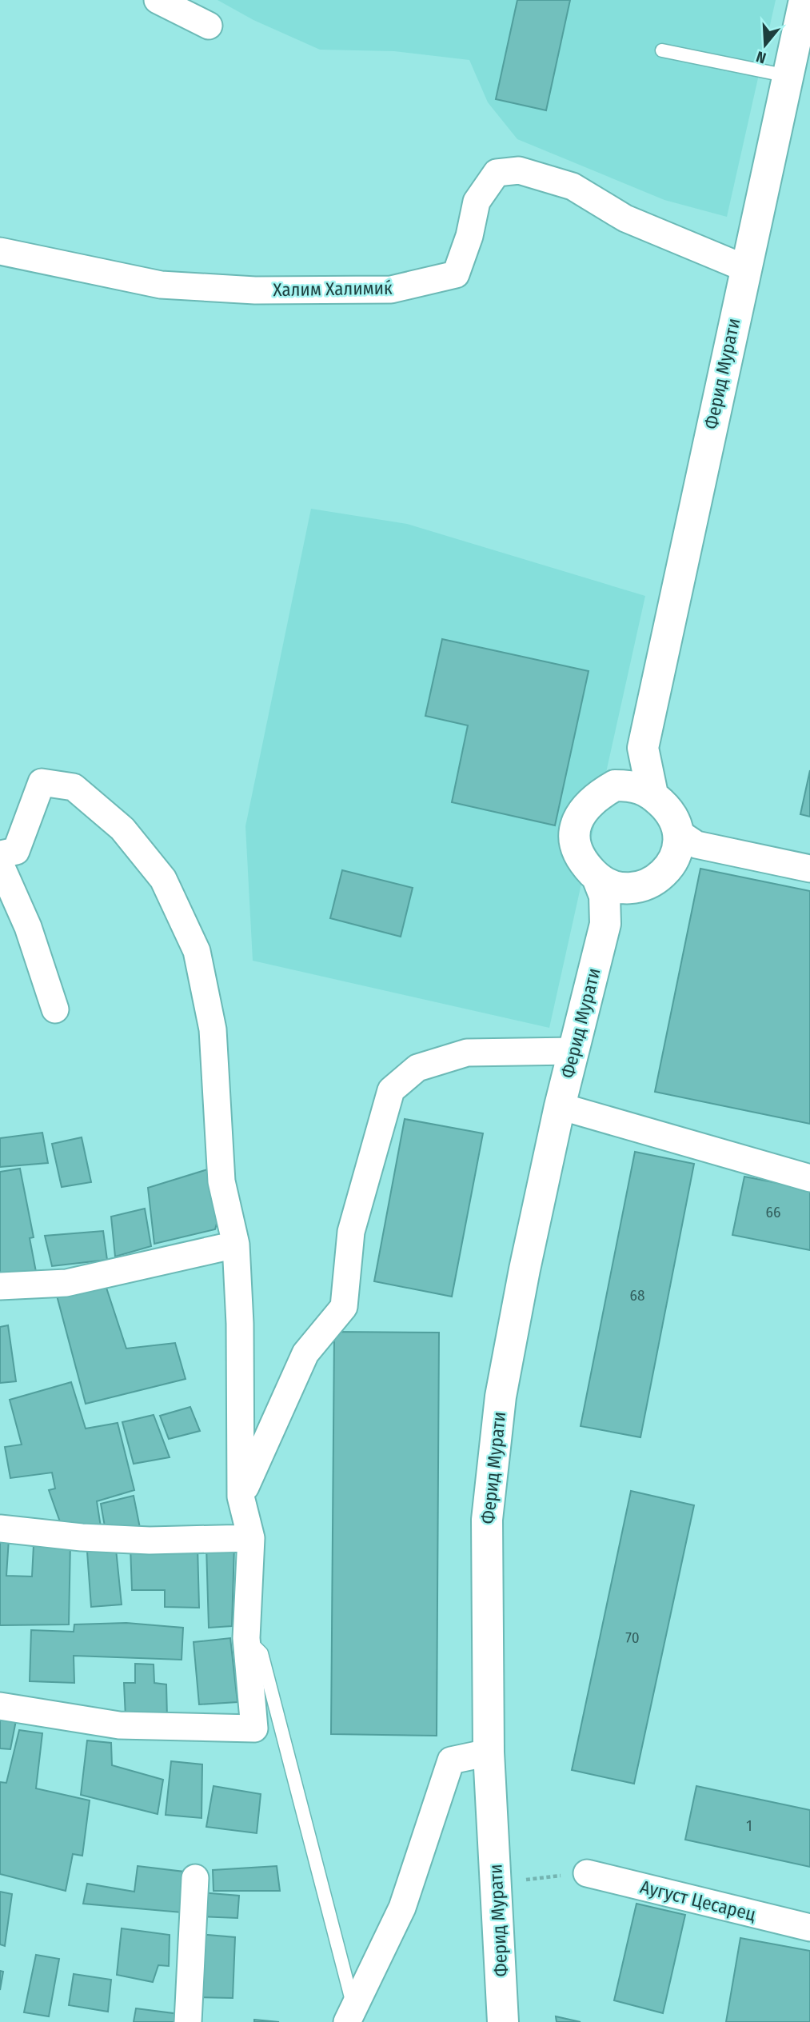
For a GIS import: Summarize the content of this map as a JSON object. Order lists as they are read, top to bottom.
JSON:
{
  "streets": {
    "street": ["Халим Халимиќ", "Ферид Мурати", "Аугуст Цесарец"]
  },
  "crossings": [
    ["Халим Халимиќ", "Ферид Мурати"]
  ],
  "house_numbers": [
    "66",
    "68",
    "70",
    "1"
  ],
  "north": "bottom"
}
